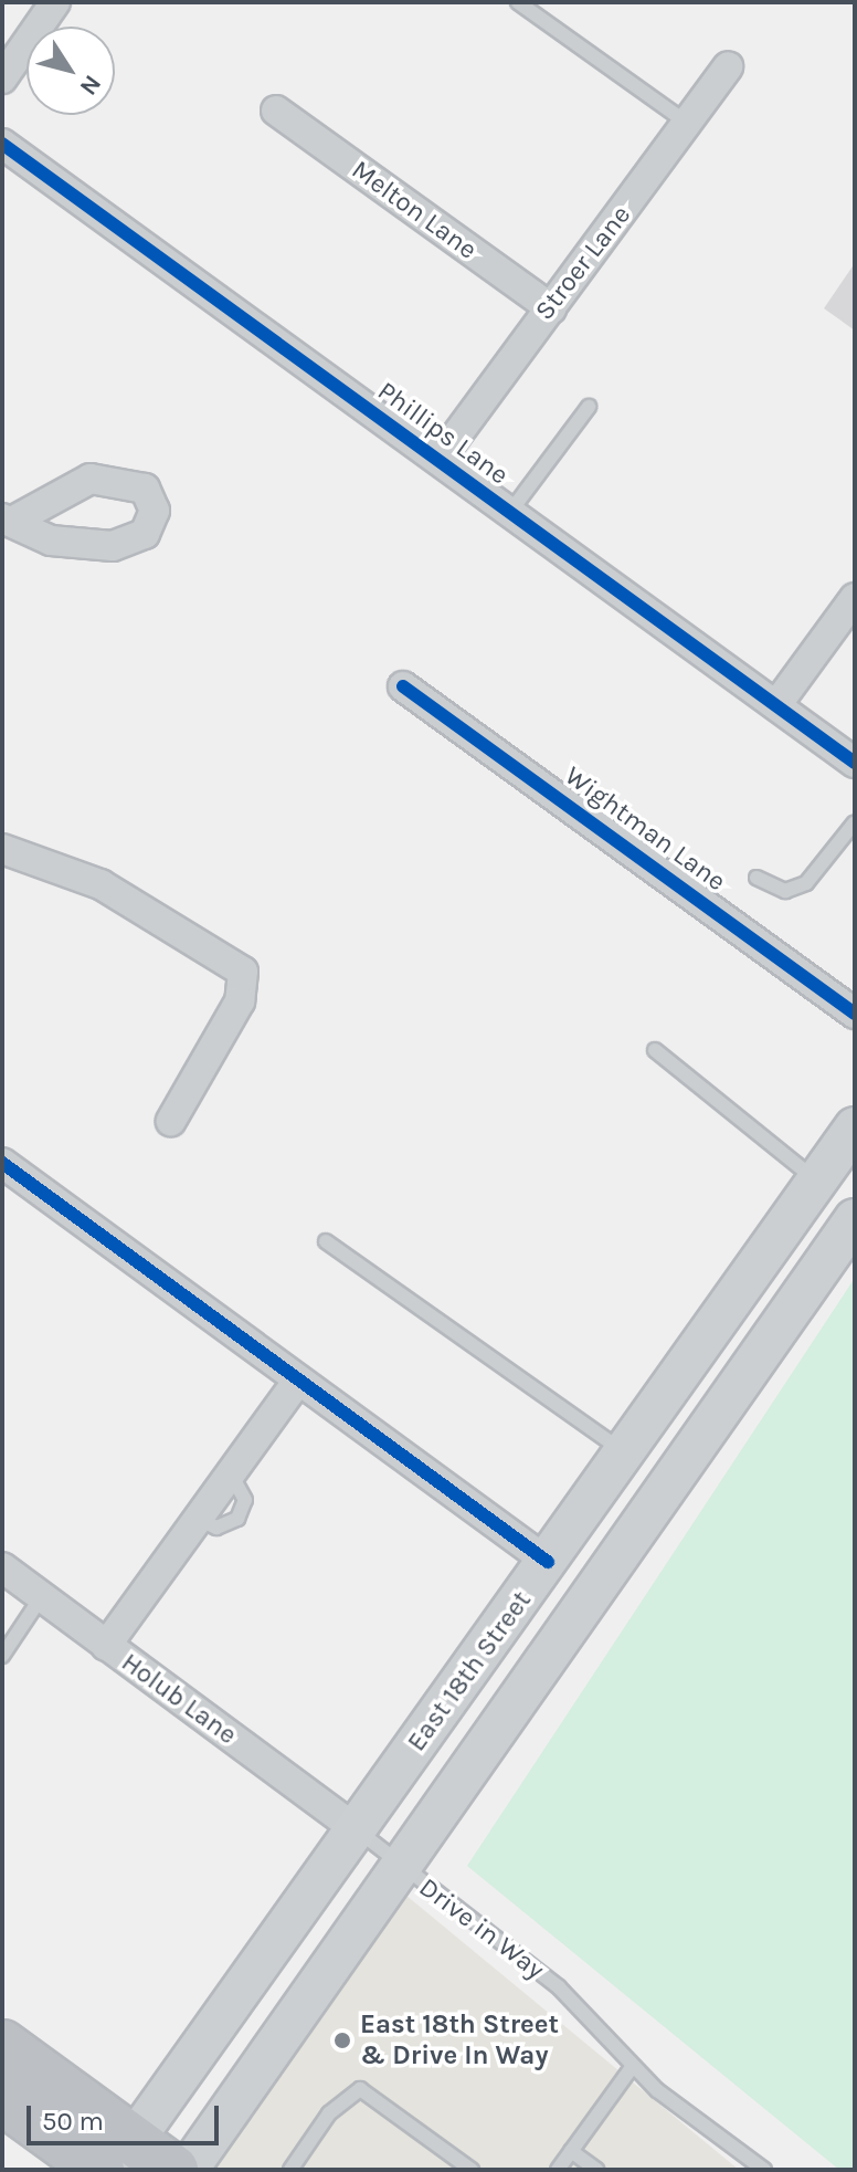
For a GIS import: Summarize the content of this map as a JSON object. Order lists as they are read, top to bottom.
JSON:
{
  "streets": {
    "main road": ["East 18th Street"],
    "street": [
      "Melton Lane",
      "Stroer Lane",
      "Phillips Lane",
      "Wightman Lane",
      "Holub Lane"
    ],
    "lane": ["Drive in Way"]
  },
  "crossings": [
    ["Melton Lane", "Stroer Lane"],
    ["Stroer Lane", "Phillips Lane"],
    ["East 18th Street", "Holub Lane"],
    ["East 18th Street", "Drive in Way"],
    ["Holub Lane", "Drive in Way"]
  ],
  "places": ["East 18th Street & Drive In Way"],
  "scale_bar": "50 m",
  "north": "bottom right"
}
